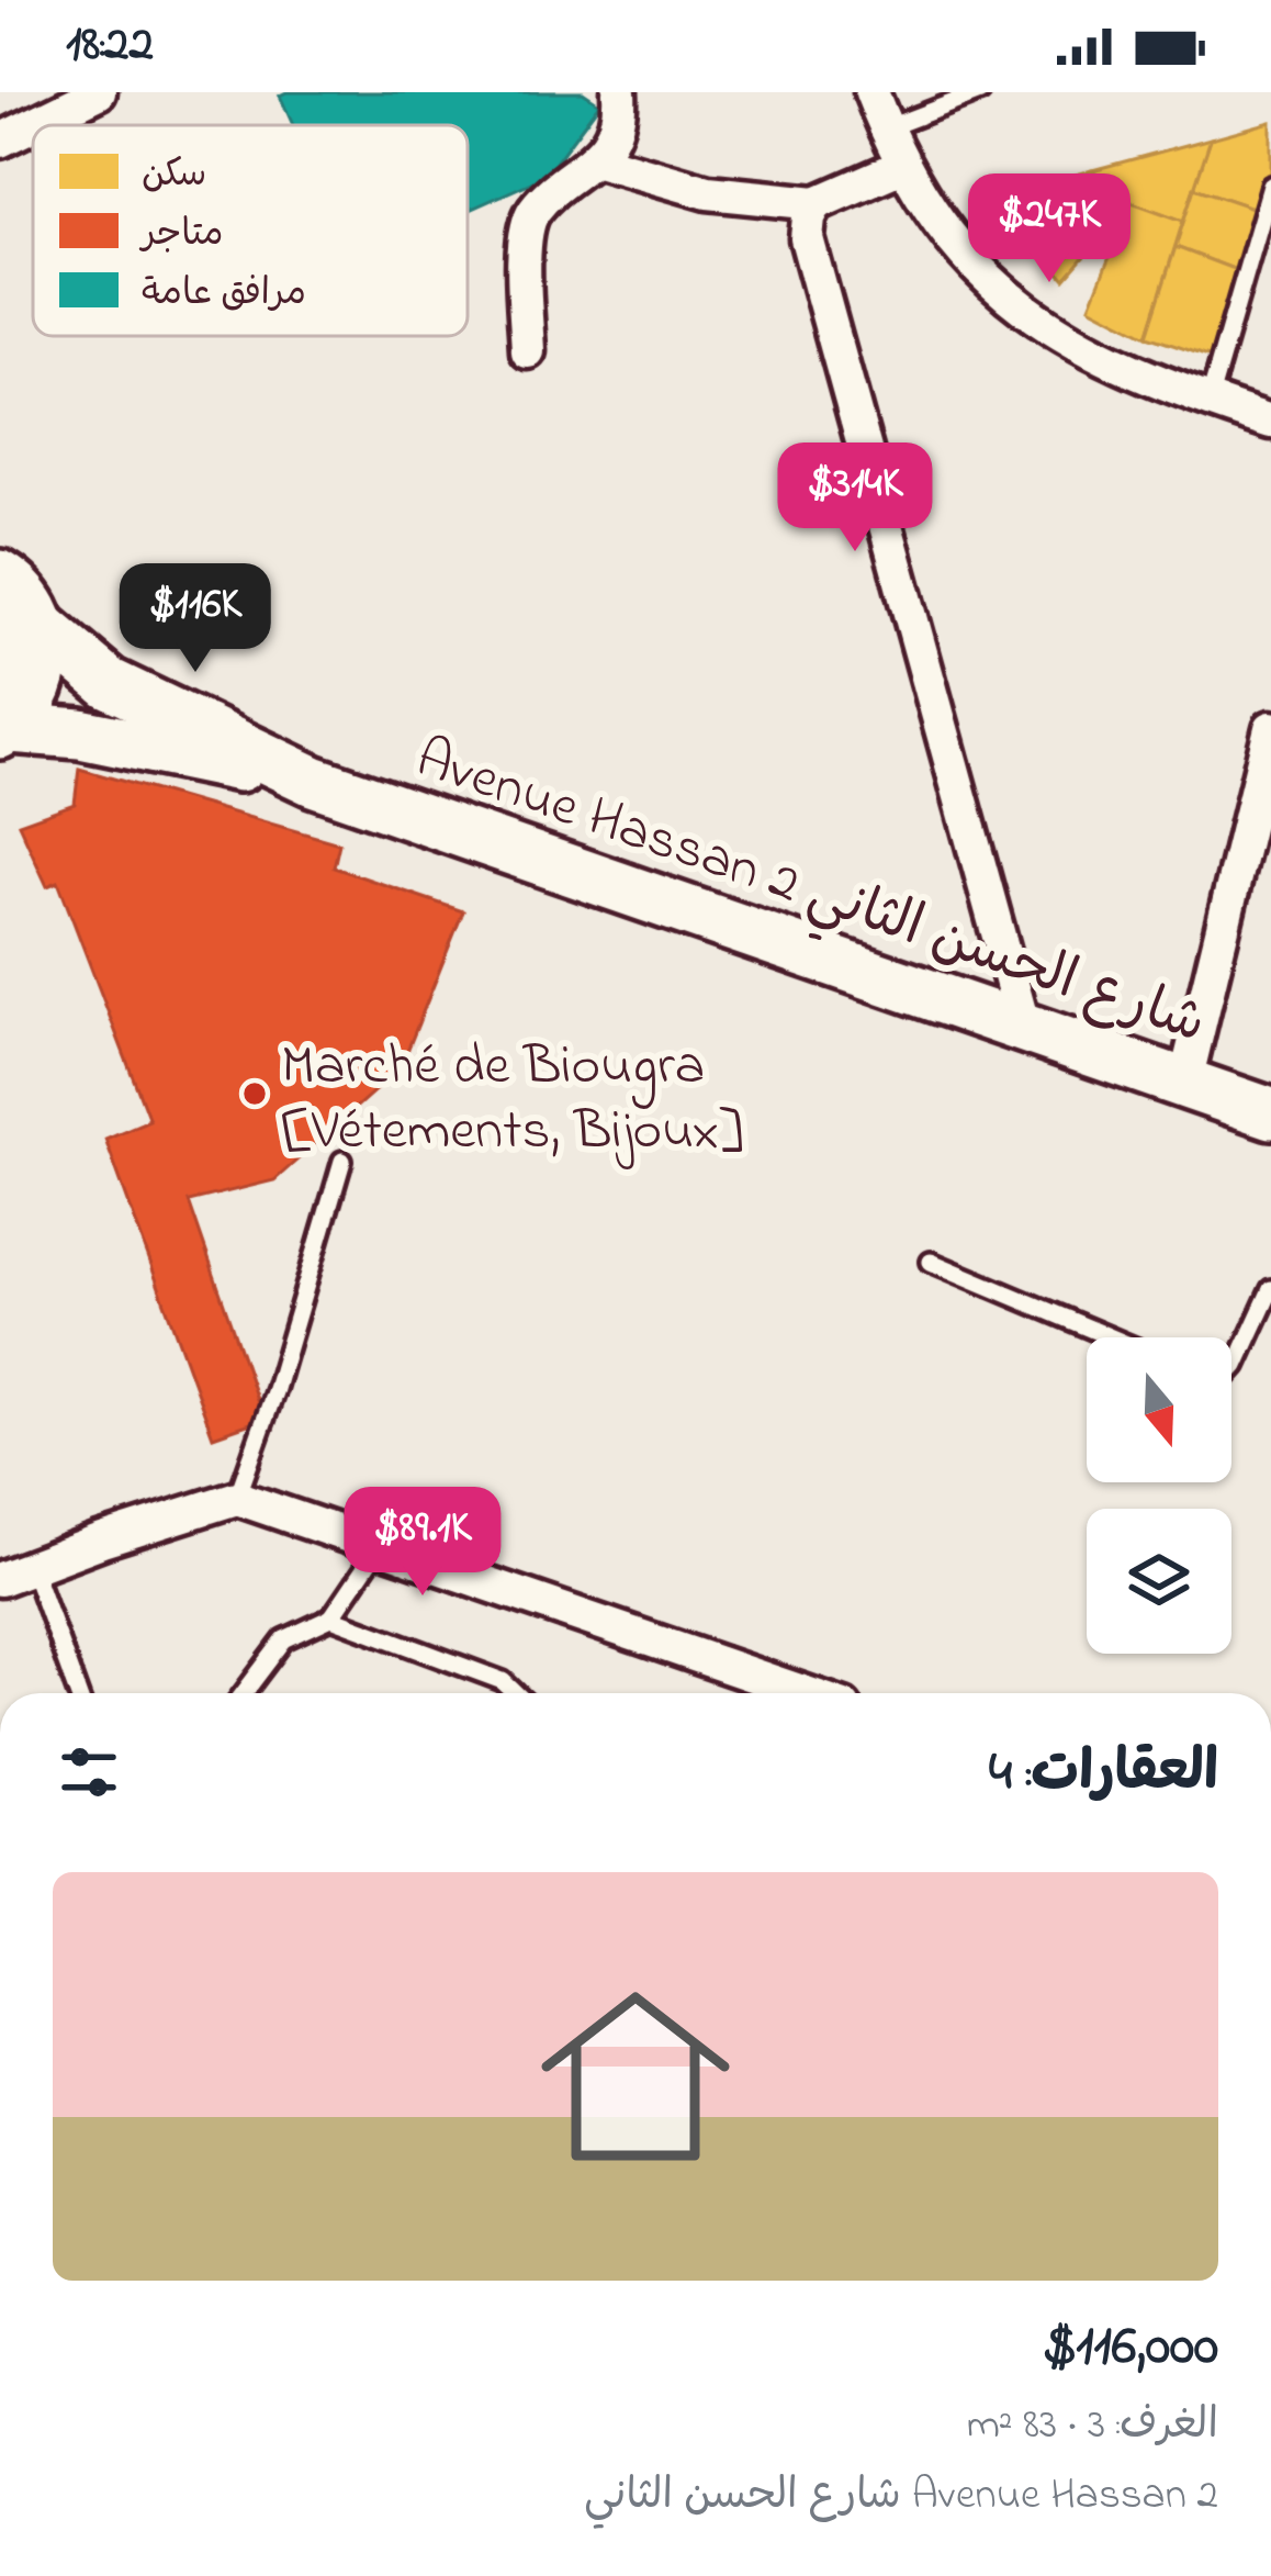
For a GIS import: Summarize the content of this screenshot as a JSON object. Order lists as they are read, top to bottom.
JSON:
{
  "streets": {
    "main road": ["Avenue Hassan 2 شارع الحسن الثاني"]
  },
  "places": ["Marché de Biougra [Vétements, Bijoux]"],
  "legend": ["سكن", "متاجر", "مرافق عامة"],
  "north": "bottom",
  "page": {
    "status": "18:22",
    "price": [
      "$247K",
      "$314K",
      "$116K",
      "$89.1K"
    ],
    "heading": "العقارات: 4",
    "list": [
      {
        "name": "$116,000",
        "note": "الغرف: 3 · 83 m² · Avenue Hassan 2 شارع الحسن الثاني"
      }
    ]
  }
}
